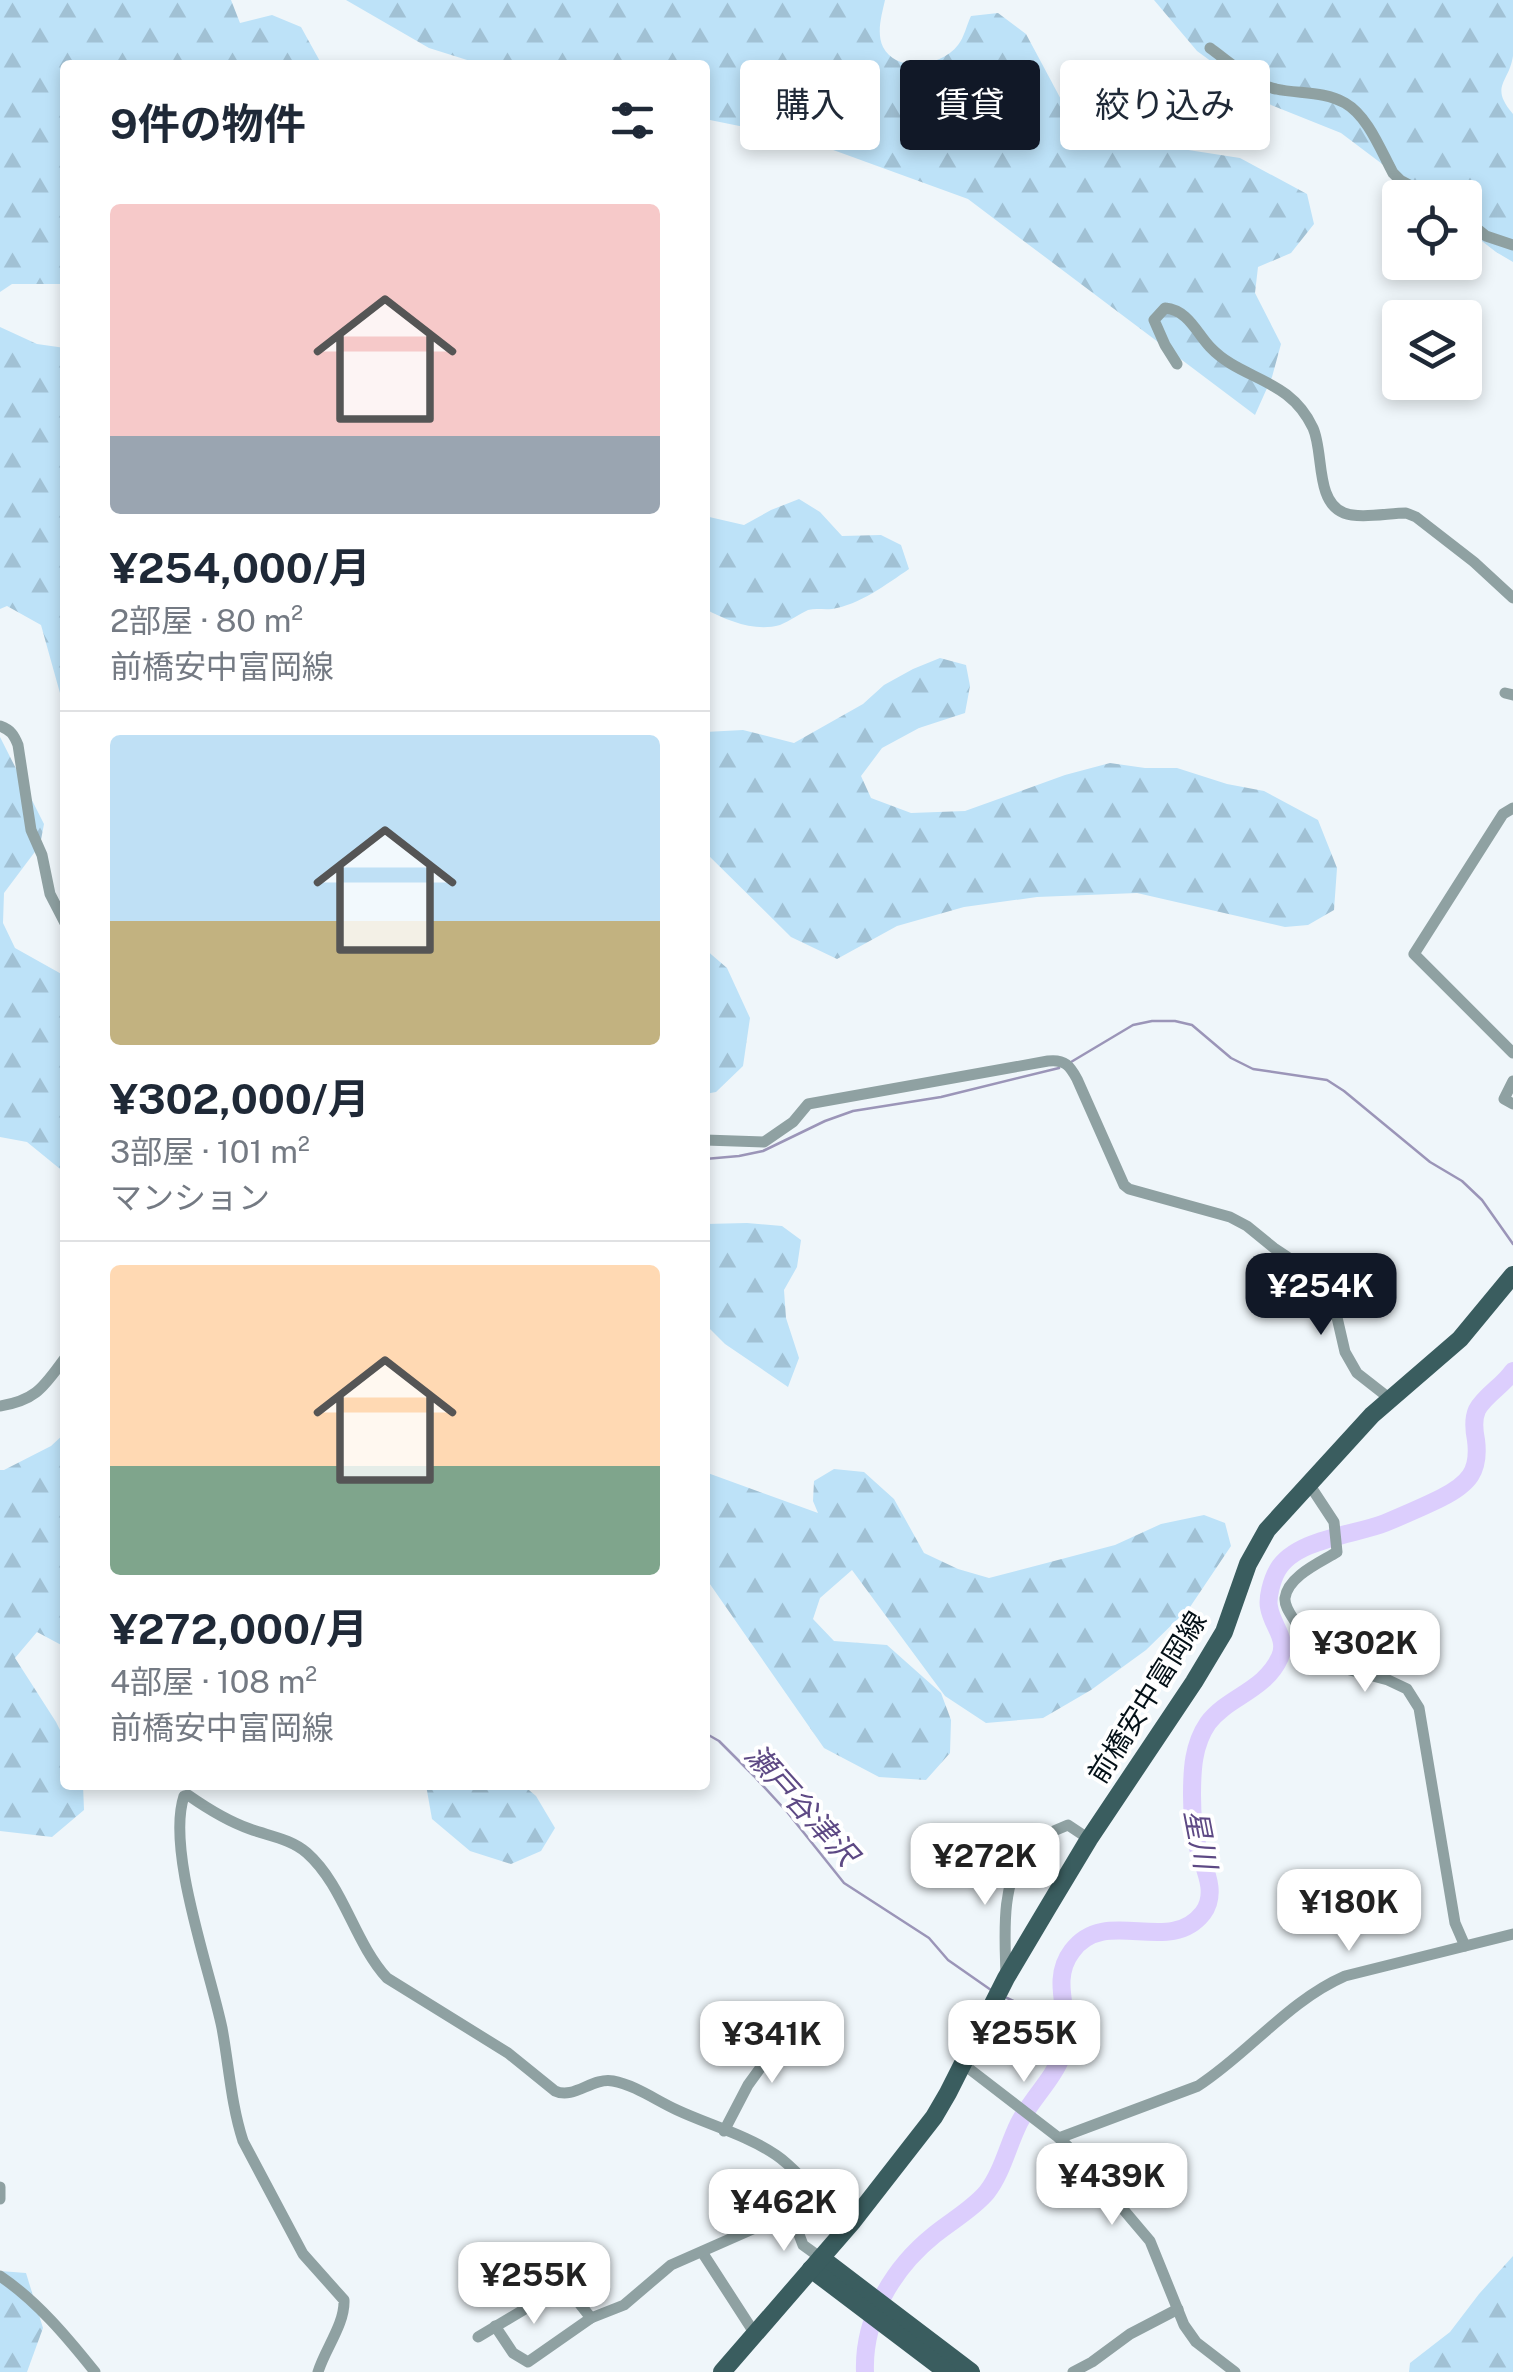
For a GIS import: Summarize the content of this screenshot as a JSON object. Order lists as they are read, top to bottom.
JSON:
{
  "streets": {
    "main road": ["前橋安中富岡線"]
  },
  "water": ["瀬戸谷津沢", "星川"],
  "page": {
    "chip": ["購入", "賃貸", "絞り込み"],
    "heading": "9件の物件",
    "list": [
      {
        "name": "¥254,000/月",
        "note": "2部屋 · 80 m² · 前橋安中富岡線"
      },
      {
        "name": "¥302,000/月",
        "note": "3部屋 · 101 m² · マンション"
      },
      {
        "name": "¥272,000/月",
        "note": "4部屋 · 108 m² · 前橋安中富岡線"
      }
    ],
    "price": [
      "¥254K",
      "¥302K",
      "¥272K",
      "¥180K",
      "¥255K",
      "¥341K",
      "¥439K",
      "¥462K",
      "¥255K"
    ]
  }
}
